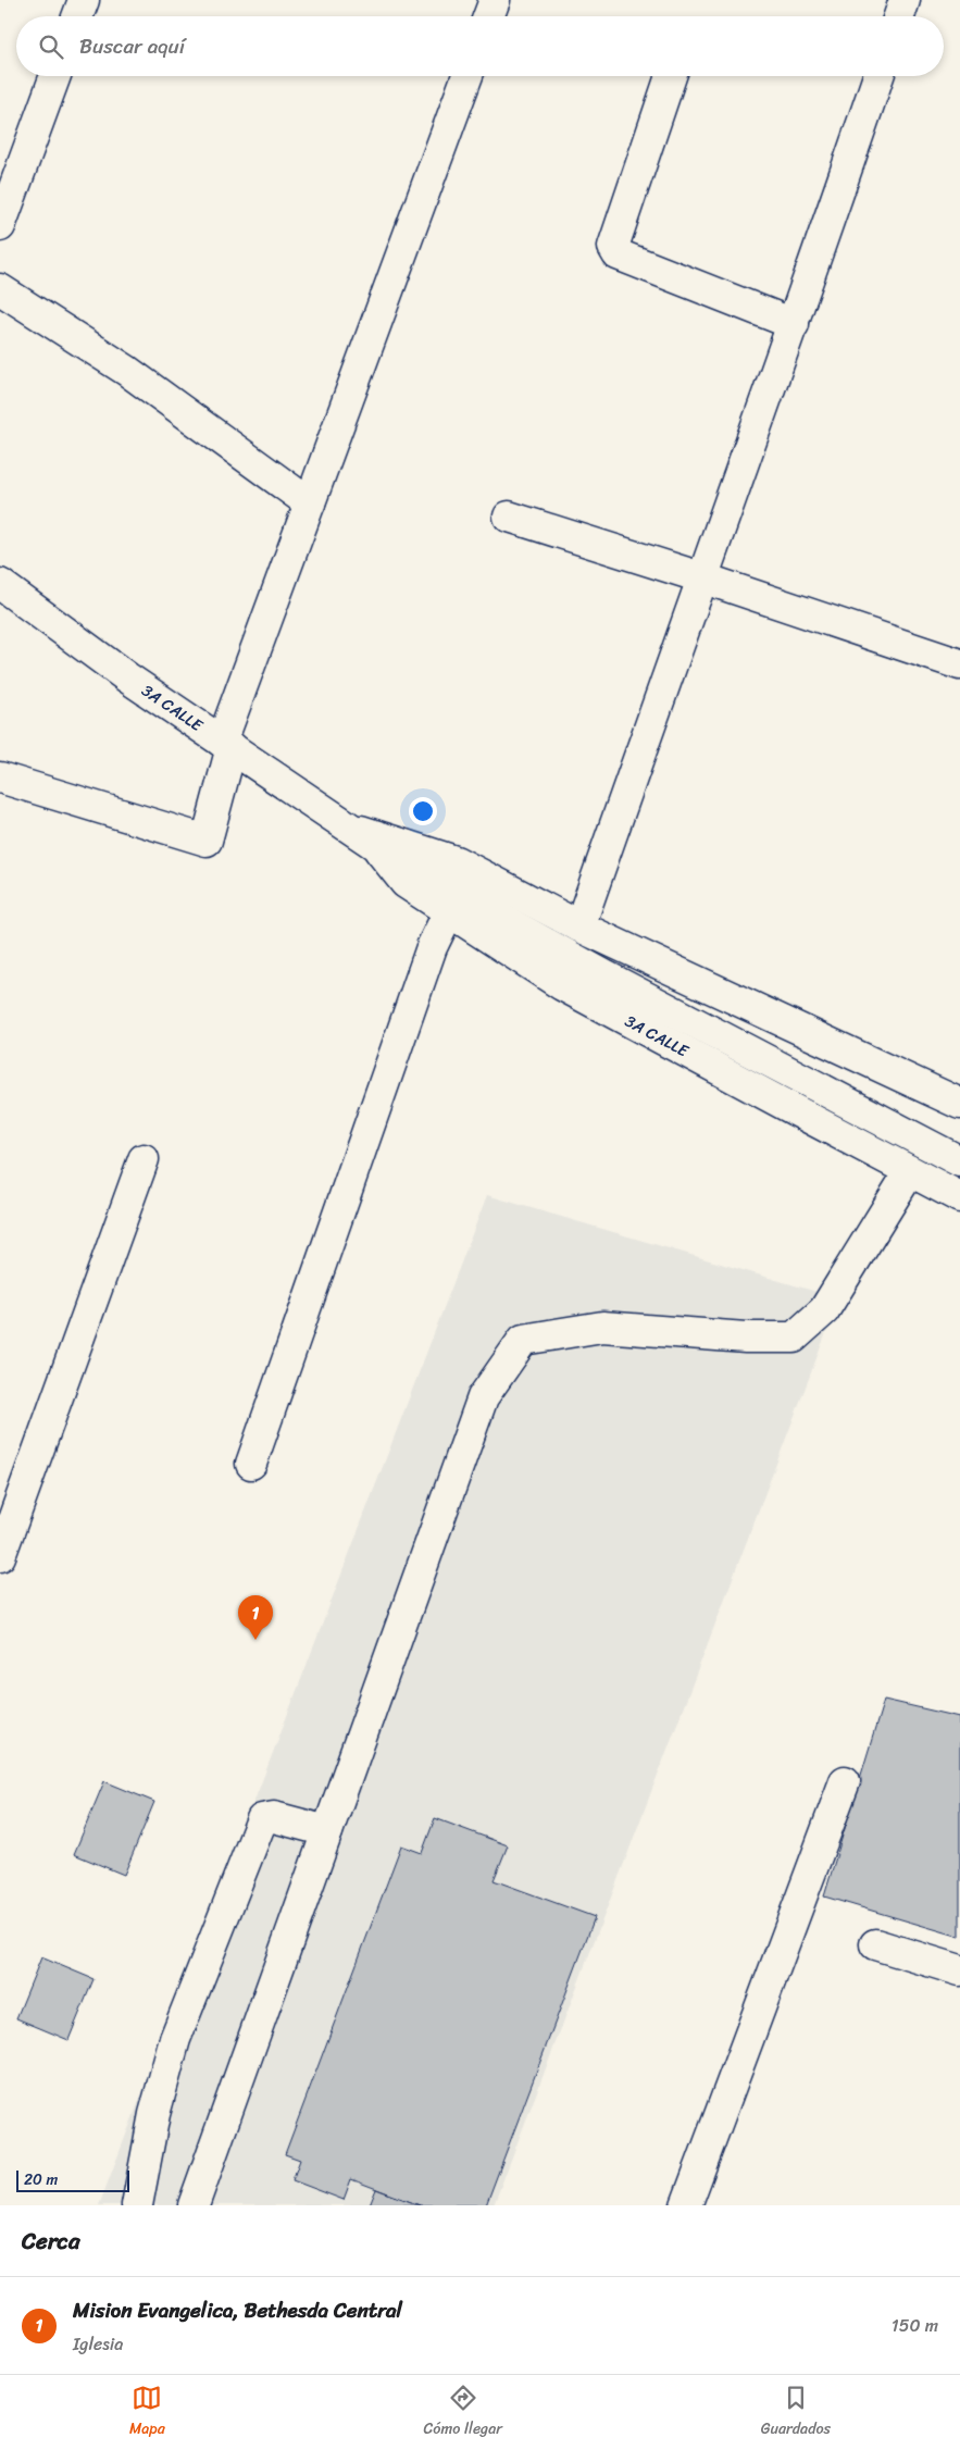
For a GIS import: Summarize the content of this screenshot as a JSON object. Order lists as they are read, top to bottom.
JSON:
{
  "streets": {
    "street": ["3A CALLE"]
  },
  "scale_bar": "20 m",
  "page": {
    "search": "Buscar aquí",
    "pins": "1",
    "scale": "20 m",
    "heading": "Cerca",
    "list": [
      {
        "mark": "1",
        "name": "Mision Evangelica, Bethesda Central",
        "note": "Iglesia",
        "value": "150 m"
      }
    ],
    "nav": ["Mapa", "Cómo llegar", "Guardados"]
  }
}
